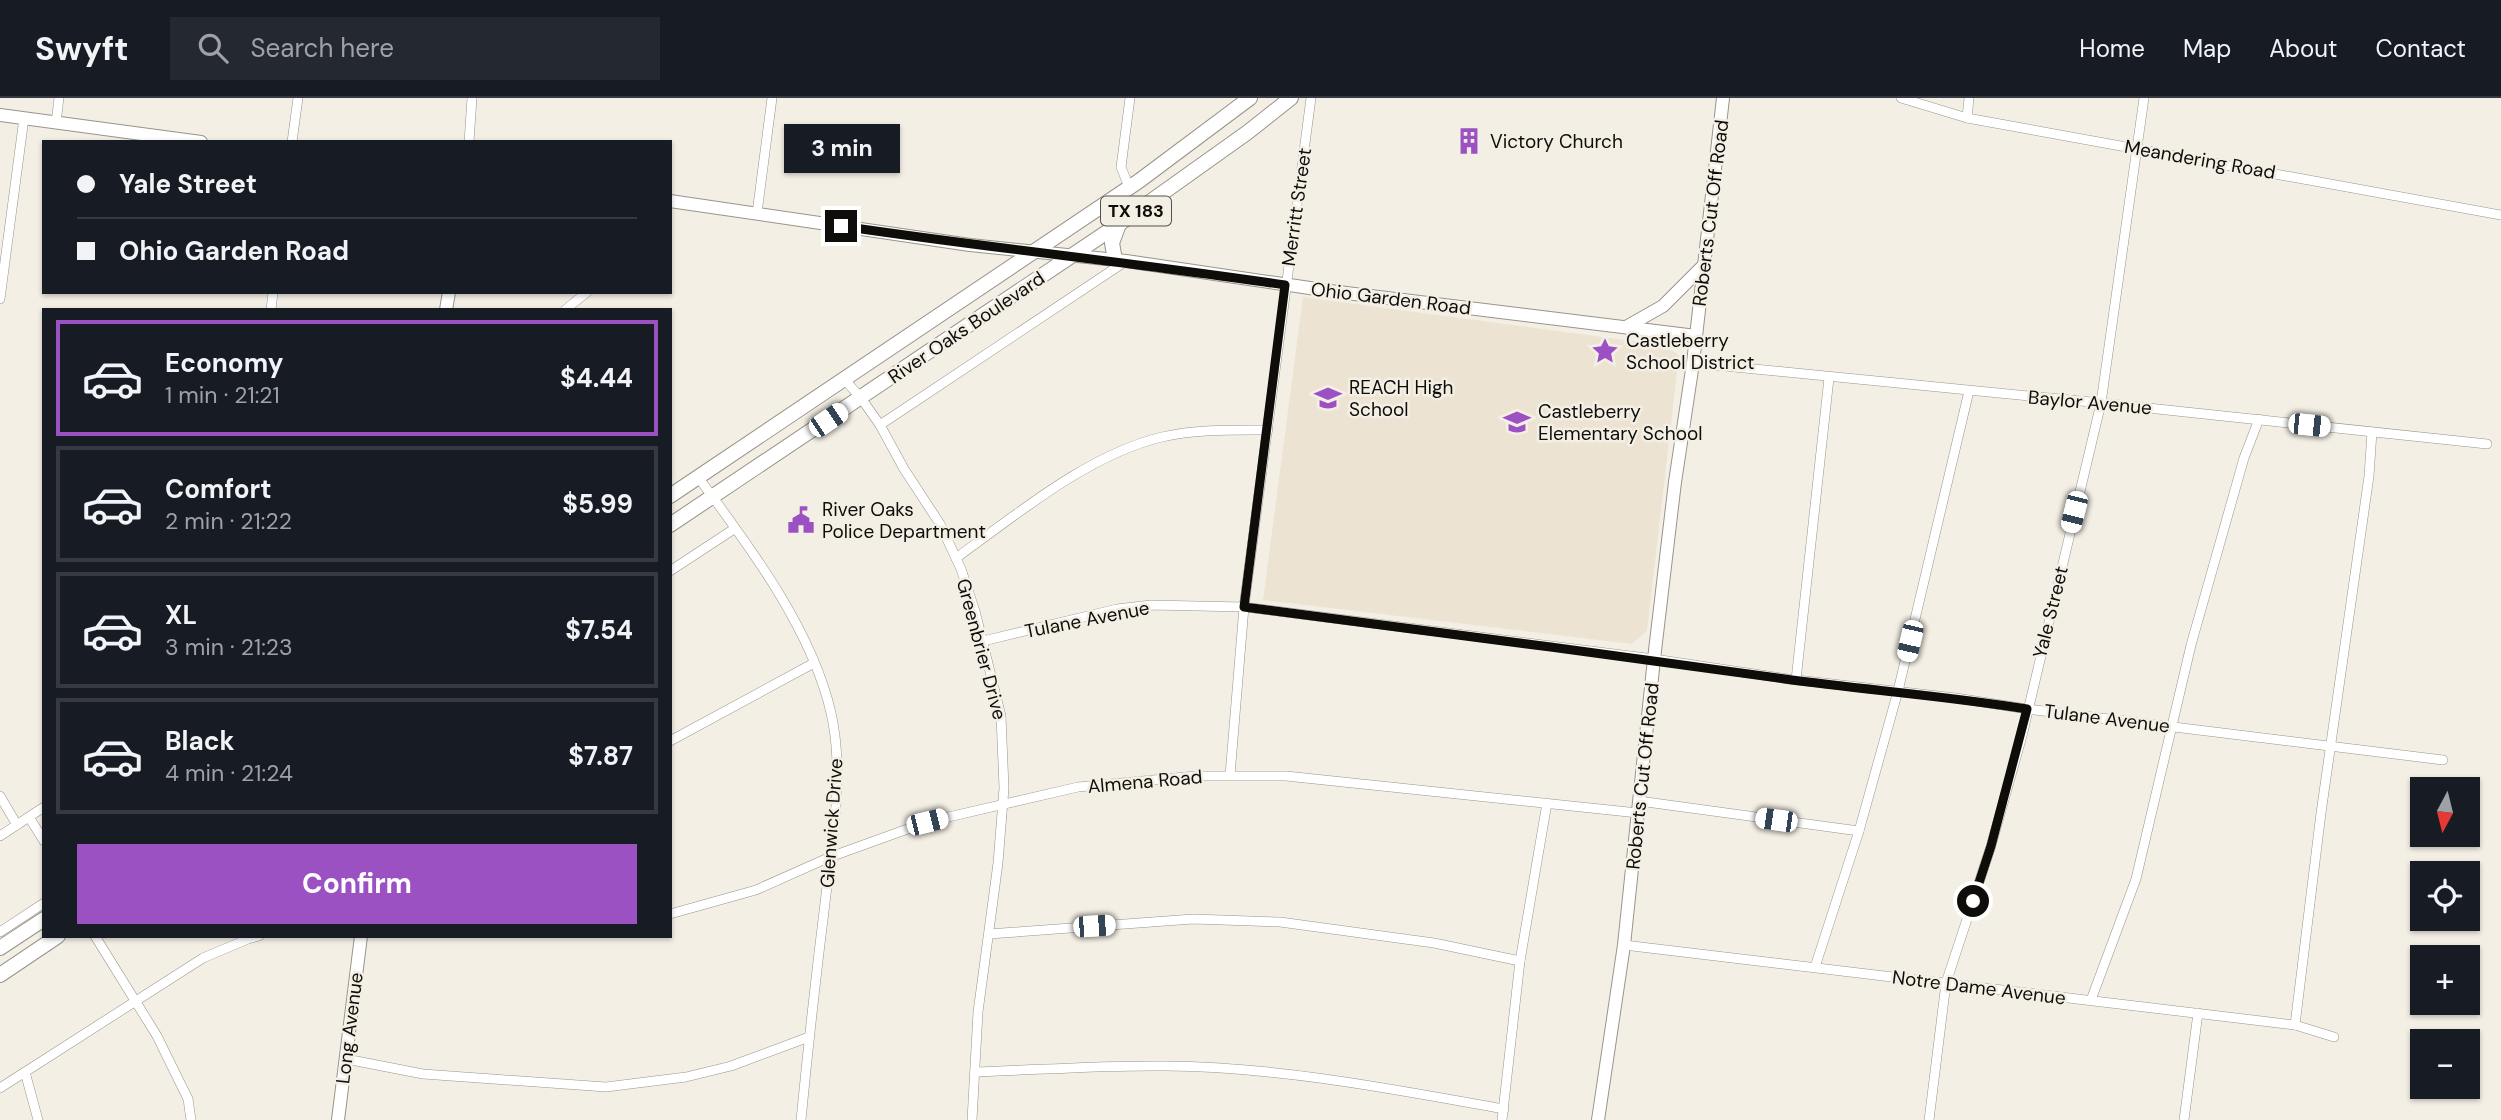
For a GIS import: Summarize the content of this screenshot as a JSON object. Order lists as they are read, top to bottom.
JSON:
{
  "streets": {
    "main road": ["TX 183", "River Oaks Boulevard"],
    "street": [
      "Meandering Road",
      "Merritt Street",
      "Roberts Cut Off Road",
      "Ohio Garden Road",
      "Baylor Avenue",
      "Yale Street",
      "Tulane Avenue",
      "Greenbrier Drive",
      "Almena Road",
      "Glenwick Drive",
      "Notre Dame Avenue",
      "Long Avenue"
    ]
  },
  "crossings": [
    ["Meandering Road", "Yale Street"],
    ["Merritt Street", "Ohio Garden Road"],
    ["Merritt Street", "Tulane Avenue"],
    ["Merritt Street", "Almena Road"],
    ["Roberts Cut Off Road", "Ohio Garden Road"],
    ["Roberts Cut Off Road", "Baylor Avenue"],
    ["Roberts Cut Off Road", "Tulane Avenue"],
    ["Roberts Cut Off Road", "Almena Road"],
    ["Roberts Cut Off Road", "Notre Dame Avenue"],
    ["Ohio Garden Road", "River Oaks Boulevard"],
    ["River Oaks Boulevard", "Greenbrier Drive"],
    ["River Oaks Boulevard", "Glenwick Drive"],
    ["Baylor Avenue", "Yale Street"],
    ["Yale Street", "Tulane Avenue"],
    ["Yale Street", "Notre Dame Avenue"],
    ["Tulane Avenue", "Greenbrier Drive"],
    ["Greenbrier Drive", "Almena Road"],
    ["Almena Road", "Glenwick Drive"]
  ],
  "places": {
    "building": ["Victory Church"],
    "place": ["Castleberry School District"],
    "school or university": ["REACH High School", "Castleberry Elementary School"],
    "public building": ["River Oaks Police Department"]
  },
  "north": "bottom",
  "page": {
    "header": "Swyft",
    "search": "Search here",
    "nav": [
      "Home",
      "Map",
      "About",
      "Contact"
    ],
    "bubble": "3 min",
    "banner": ["Yale Street", "Ohio Garden Road"],
    "list": [
      {
        "name": "Economy",
        "note": "1 min · 21:21",
        "value": "$4.44"
      },
      {
        "name": "Comfort",
        "note": "2 min · 21:22",
        "value": "$5.99"
      },
      {
        "name": "XL",
        "note": "3 min · 21:23",
        "value": "$7.54"
      },
      {
        "name": "Black",
        "note": "4 min · 21:24",
        "value": "$7.87"
      }
    ],
    "map_buttons": ["+", "−"],
    "buttons": "Confirm"
  }
}
